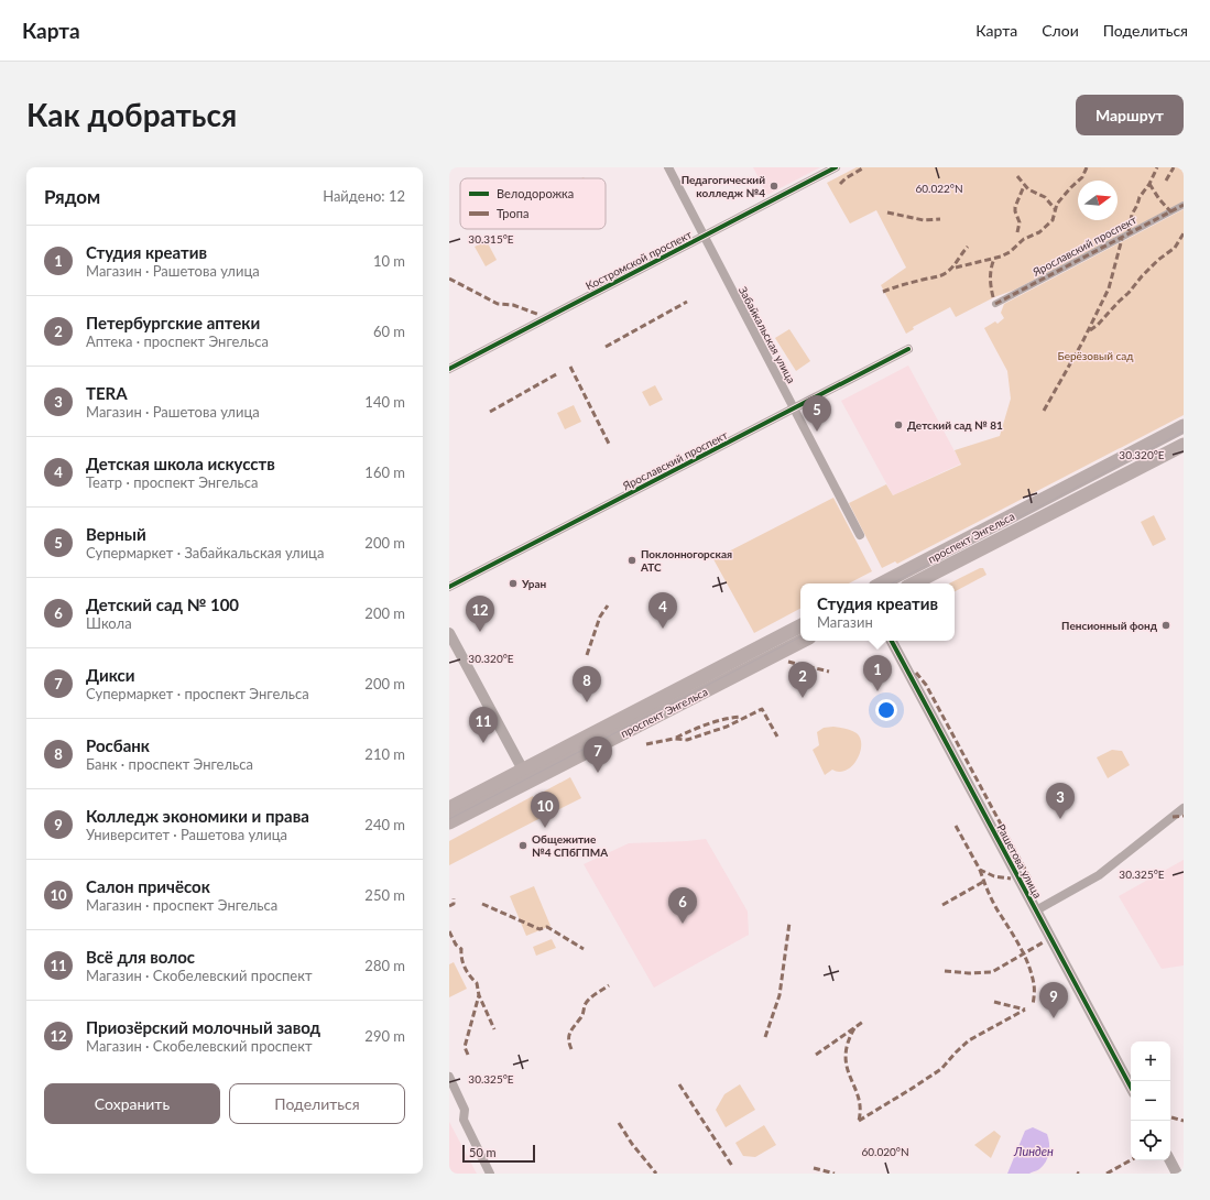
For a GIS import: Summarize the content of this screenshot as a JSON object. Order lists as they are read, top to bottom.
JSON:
{
  "streets": {
    "main road": ["проспект Энгельса"],
    "street": [
      "Ярославский проспект",
      "Костромской проспект",
      "Забайкальская улица",
      "Рашетова улица"
    ]
  },
  "crossings": [
    ["Ярославский проспект", "Забайкальская улица"],
    ["Костромской проспект", "Забайкальская улица"]
  ],
  "water": ["Линден"],
  "parks": ["Берёзовый сад"],
  "places": [
    "Педагогический колледж №4",
    "Детский сад № 81",
    "Поклонногорская АТС",
    "Уран",
    "Пенсионный фонд",
    "Общежитие №4 СПбГПМА"
  ],
  "legend": ["Велодорожка", "Тропа"],
  "scale_bar": "50 m",
  "north": "right",
  "page": {
    "header": "Карта",
    "nav": ["Карта", "Слои", "Поделиться"],
    "buttons": [
      "Маршрут",
      ["Сохранить", "Поделиться"]
    ],
    "title": "Как добраться",
    "heading": ["Рядом", "Найдено: 12"],
    "list": [
      {
        "mark": "1",
        "name": "Студия креатив",
        "note": "Магазин · Рашетова улица",
        "value": "10 m"
      },
      {
        "mark": "2",
        "name": "Петербургские аптеки",
        "note": "Аптека · проспект Энгельса",
        "value": "60 m"
      },
      {
        "mark": "3",
        "name": "TERA",
        "note": "Магазин · Рашетова улица",
        "value": "140 m"
      },
      {
        "mark": "4",
        "name": "Детская школа искусств",
        "note": "Театр · проспект Энгельса",
        "value": "160 m"
      },
      {
        "mark": "5",
        "name": "Верный",
        "note": "Супермаркет · Забайкальская улица",
        "value": "200 m"
      },
      {
        "mark": "6",
        "name": "Детский сад № 100",
        "note": "Школа",
        "value": "200 m"
      },
      {
        "mark": "7",
        "name": "Дикси",
        "note": "Супермаркет · проспект Энгельса",
        "value": "200 m"
      },
      {
        "mark": "8",
        "name": "Росбанк",
        "note": "Банк · проспект Энгельса",
        "value": "210 m"
      },
      {
        "mark": "9",
        "name": "Колледж экономики и права",
        "note": "Университет · Рашетова улица",
        "value": "240 m"
      },
      {
        "mark": "10",
        "name": "Салон причёсок",
        "note": "Магазин · проспект Энгельса",
        "value": "250 m"
      },
      {
        "mark": "11",
        "name": "Всё для волос",
        "note": "Магазин · Скобелевский проспект",
        "value": "280 m"
      },
      {
        "mark": "12",
        "name": "Приозёрский молочный завод",
        "note": "Магазин · Скобелевский проспект",
        "value": "290 m"
      }
    ],
    "pins": [
      "5",
      "4",
      "12",
      "1",
      "2",
      "8",
      "11",
      "7",
      "3",
      "10",
      "6",
      "9"
    ],
    "popup": ["Студия креатив", "Магазин"],
    "map_buttons": ["+", "−"],
    "scale": "50 m"
  },
  "coordinates": [
    "60.022°N",
    "30.315°E",
    "30.320°E",
    "30.325°E",
    "60.020°N"
  ]
}
